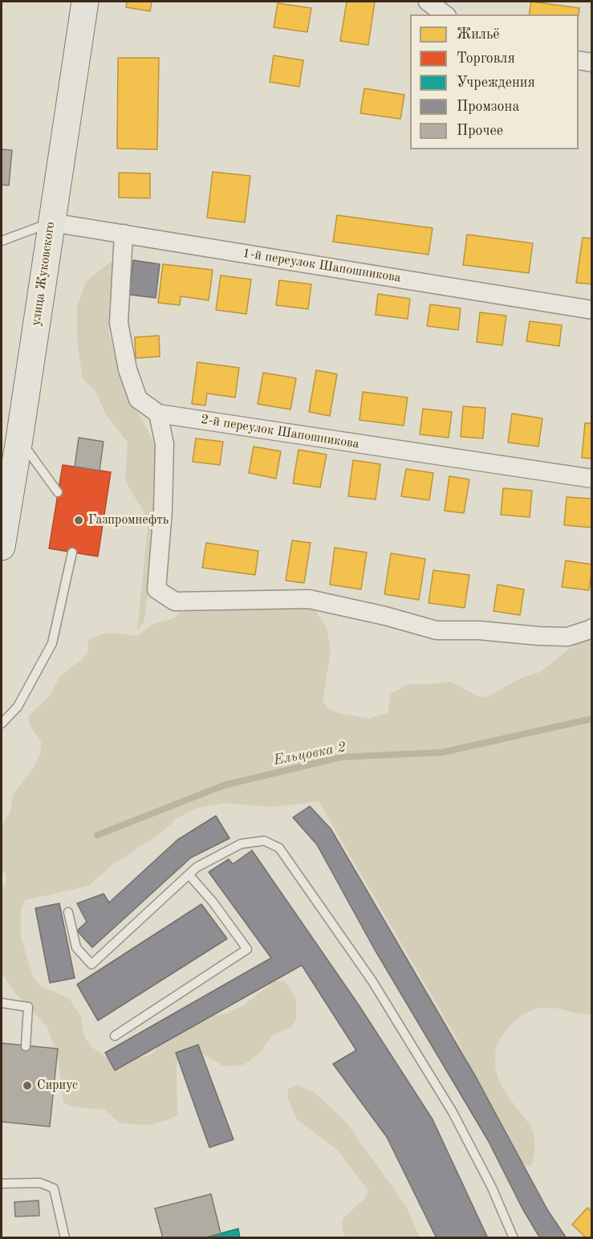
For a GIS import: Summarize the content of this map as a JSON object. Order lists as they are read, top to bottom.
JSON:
{
  "streets": {
    "main road": ["улица Жуковского"],
    "street": ["1-й переулок Шапошникова", "2-й переулок Шапошникова"]
  },
  "crossings": [
    ["1-й переулок Шапошникова", "улица Жуковского"],
    ["1-й переулок Шапошникова", "2-й переулок Шапошникова"]
  ],
  "water": ["Ельцовка 2"],
  "places": ["Газпромнефть", "Сириус"],
  "legend": [
    "Жильё",
    "Торговля",
    "Учреждения",
    "Промзона",
    "Прочее"
  ]
}
